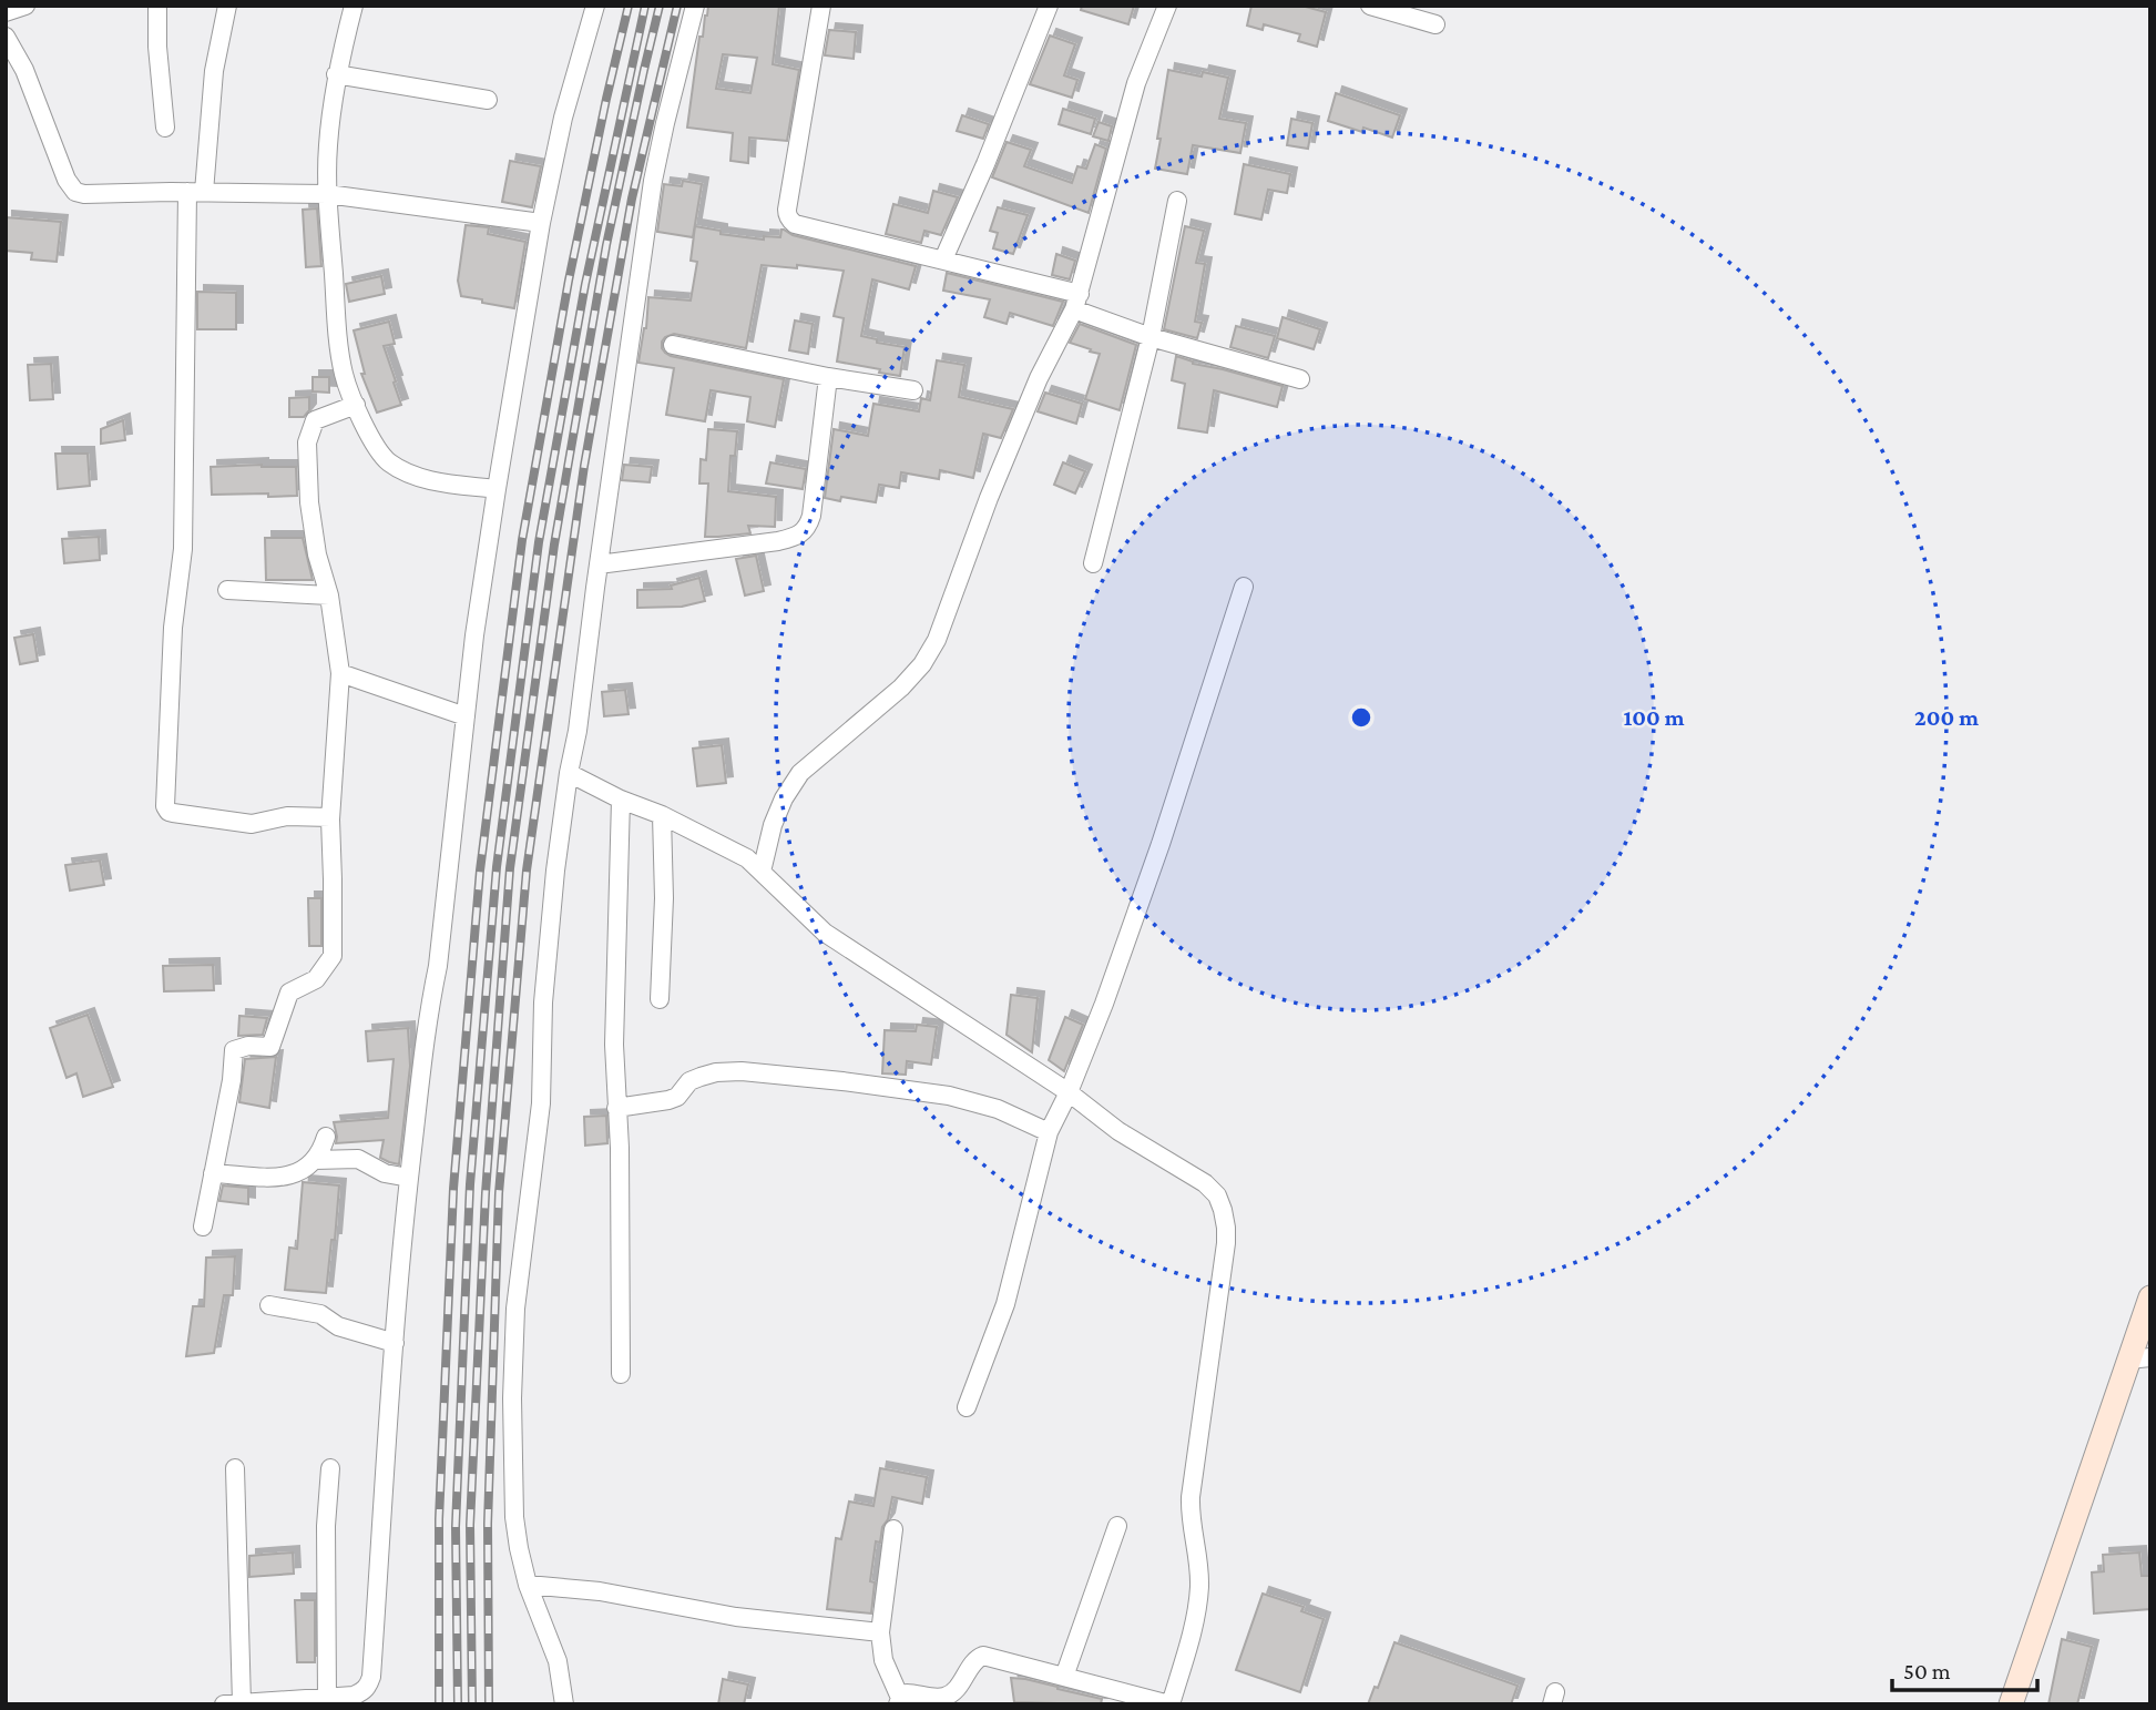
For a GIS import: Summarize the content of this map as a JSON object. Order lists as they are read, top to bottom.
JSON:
{
  "scale_bar": "50 m",
  "rings": ["100 m", "200 m"]
}
